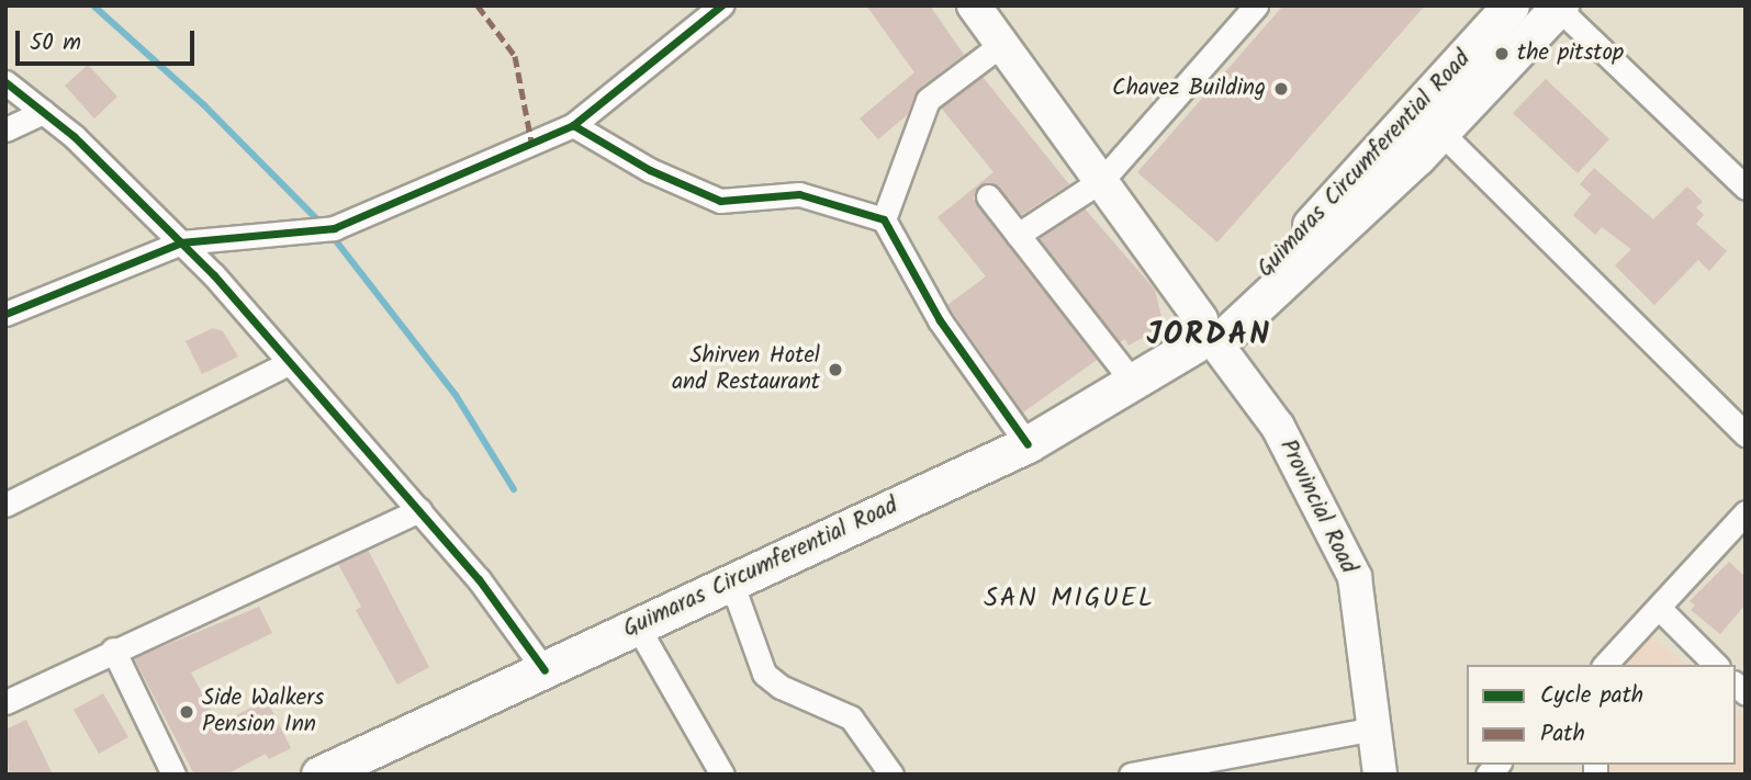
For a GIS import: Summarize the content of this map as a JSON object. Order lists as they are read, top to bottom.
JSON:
{
  "streets": {
    "main road": ["Guimaras Circumferential Road", "Provincial Road"]
  },
  "crossings": [
    ["Guimaras Circumferential Road", "Provincial Road"]
  ],
  "districts": ["JORDAN", "SAN MIGUEL"],
  "places": [
    "the pitstop",
    "Chavez Building",
    "Shirven Hotel and Restaurant",
    "Side Walkers Pension Inn"
  ],
  "legend": ["Cycle path", "Path"],
  "scale_bar": "50 m"
}
